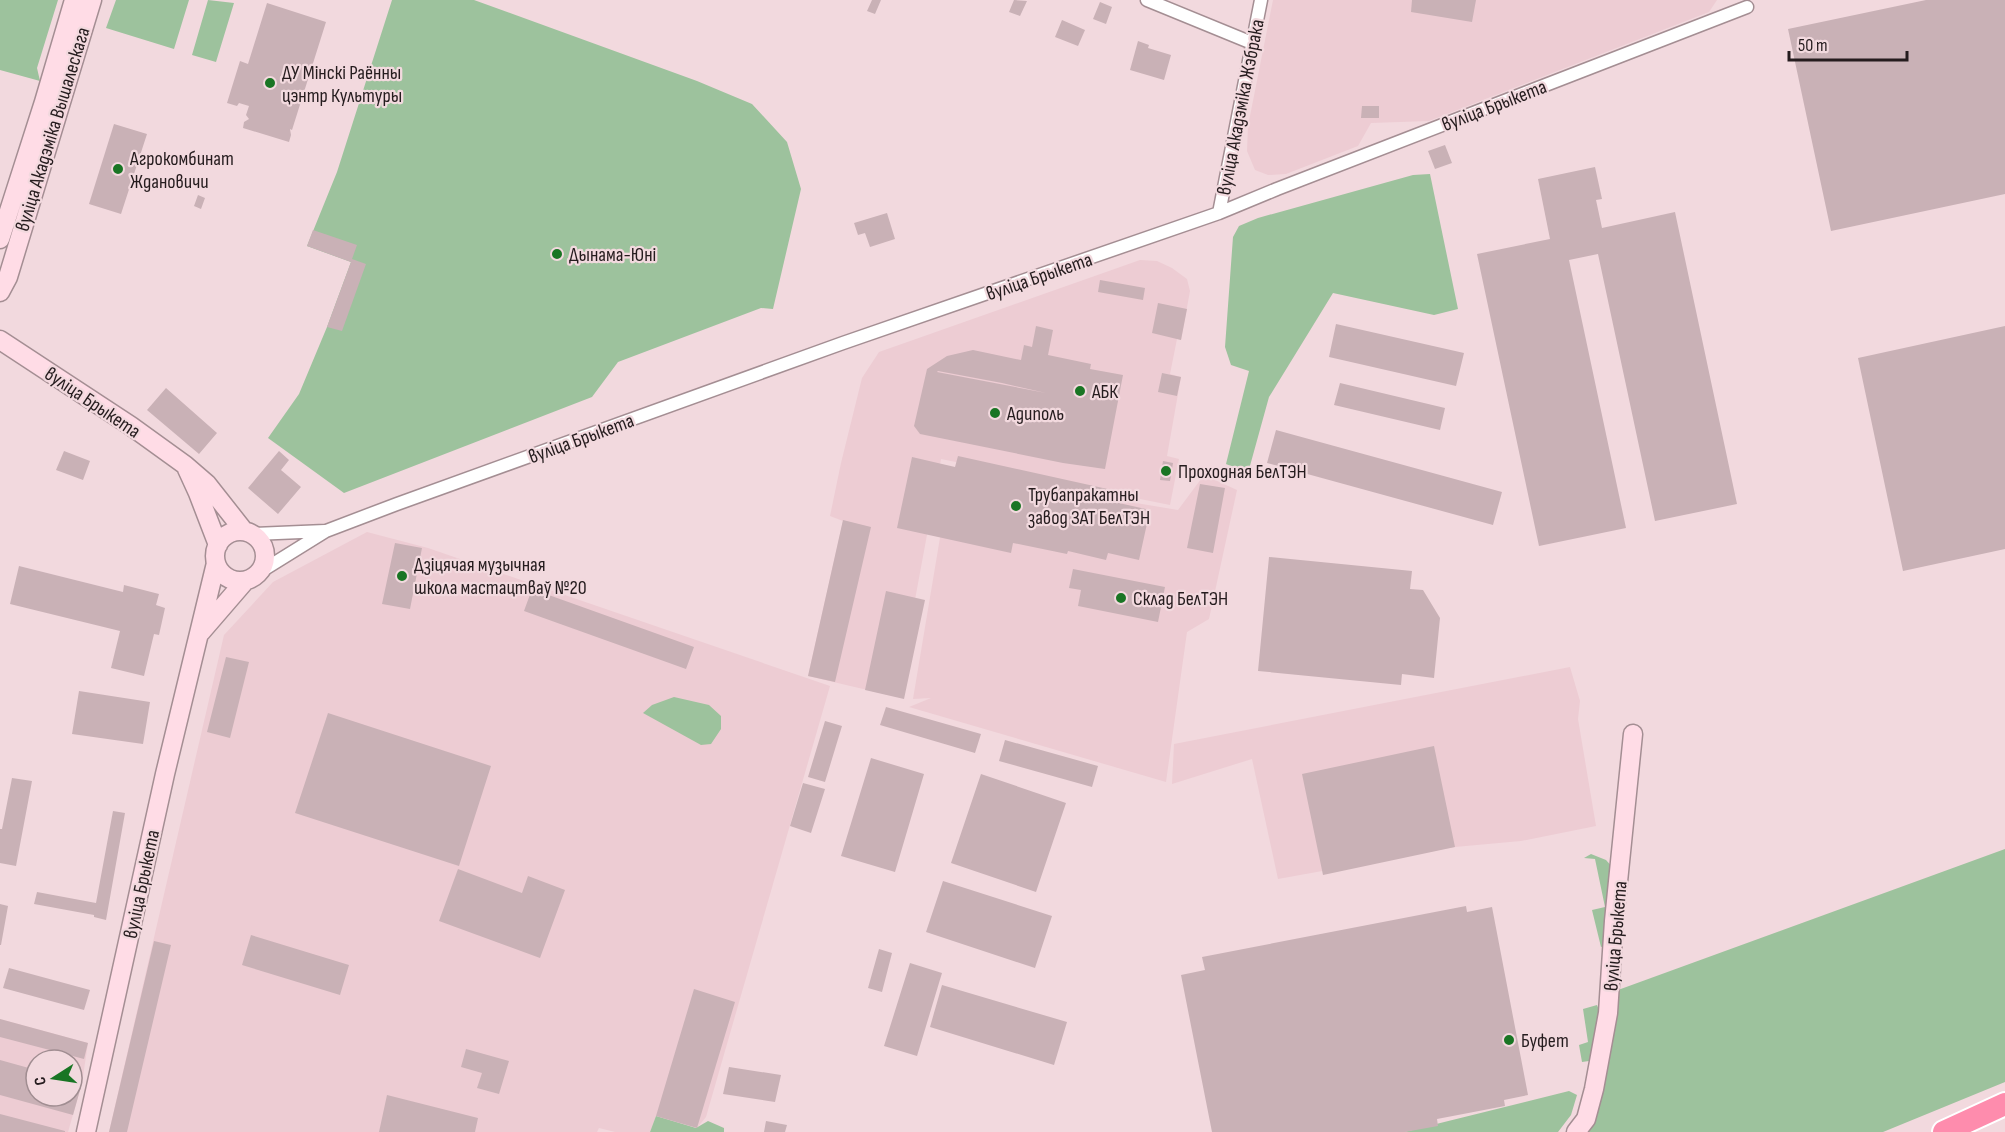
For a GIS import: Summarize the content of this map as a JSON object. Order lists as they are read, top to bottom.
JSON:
{
  "streets": {
    "street": ["вуліца Брыкета", "вуліца Акадэміка Жэбрака", "вуліца Акадэміка Вышалескага"]
  },
  "crossings": [
    ["вуліца Брыкета", "вуліца Акадэміка Жэбрака"]
  ],
  "places": [
    "ДУ Мінскі Раённы цэнтр Культуры",
    "Агрокомбинат Ждановичи",
    "Дынама-Юні",
    "АБК",
    "Адиполь",
    "Проходная БелТЭН",
    "Трубапракатны завод ЗАТ БелТЭН",
    "Дзіцячая музычная школа мастацтваў №20",
    "Склад БелТЭН",
    "Буфет"
  ],
  "scale_bar": "50 m",
  "north": "left"
}
